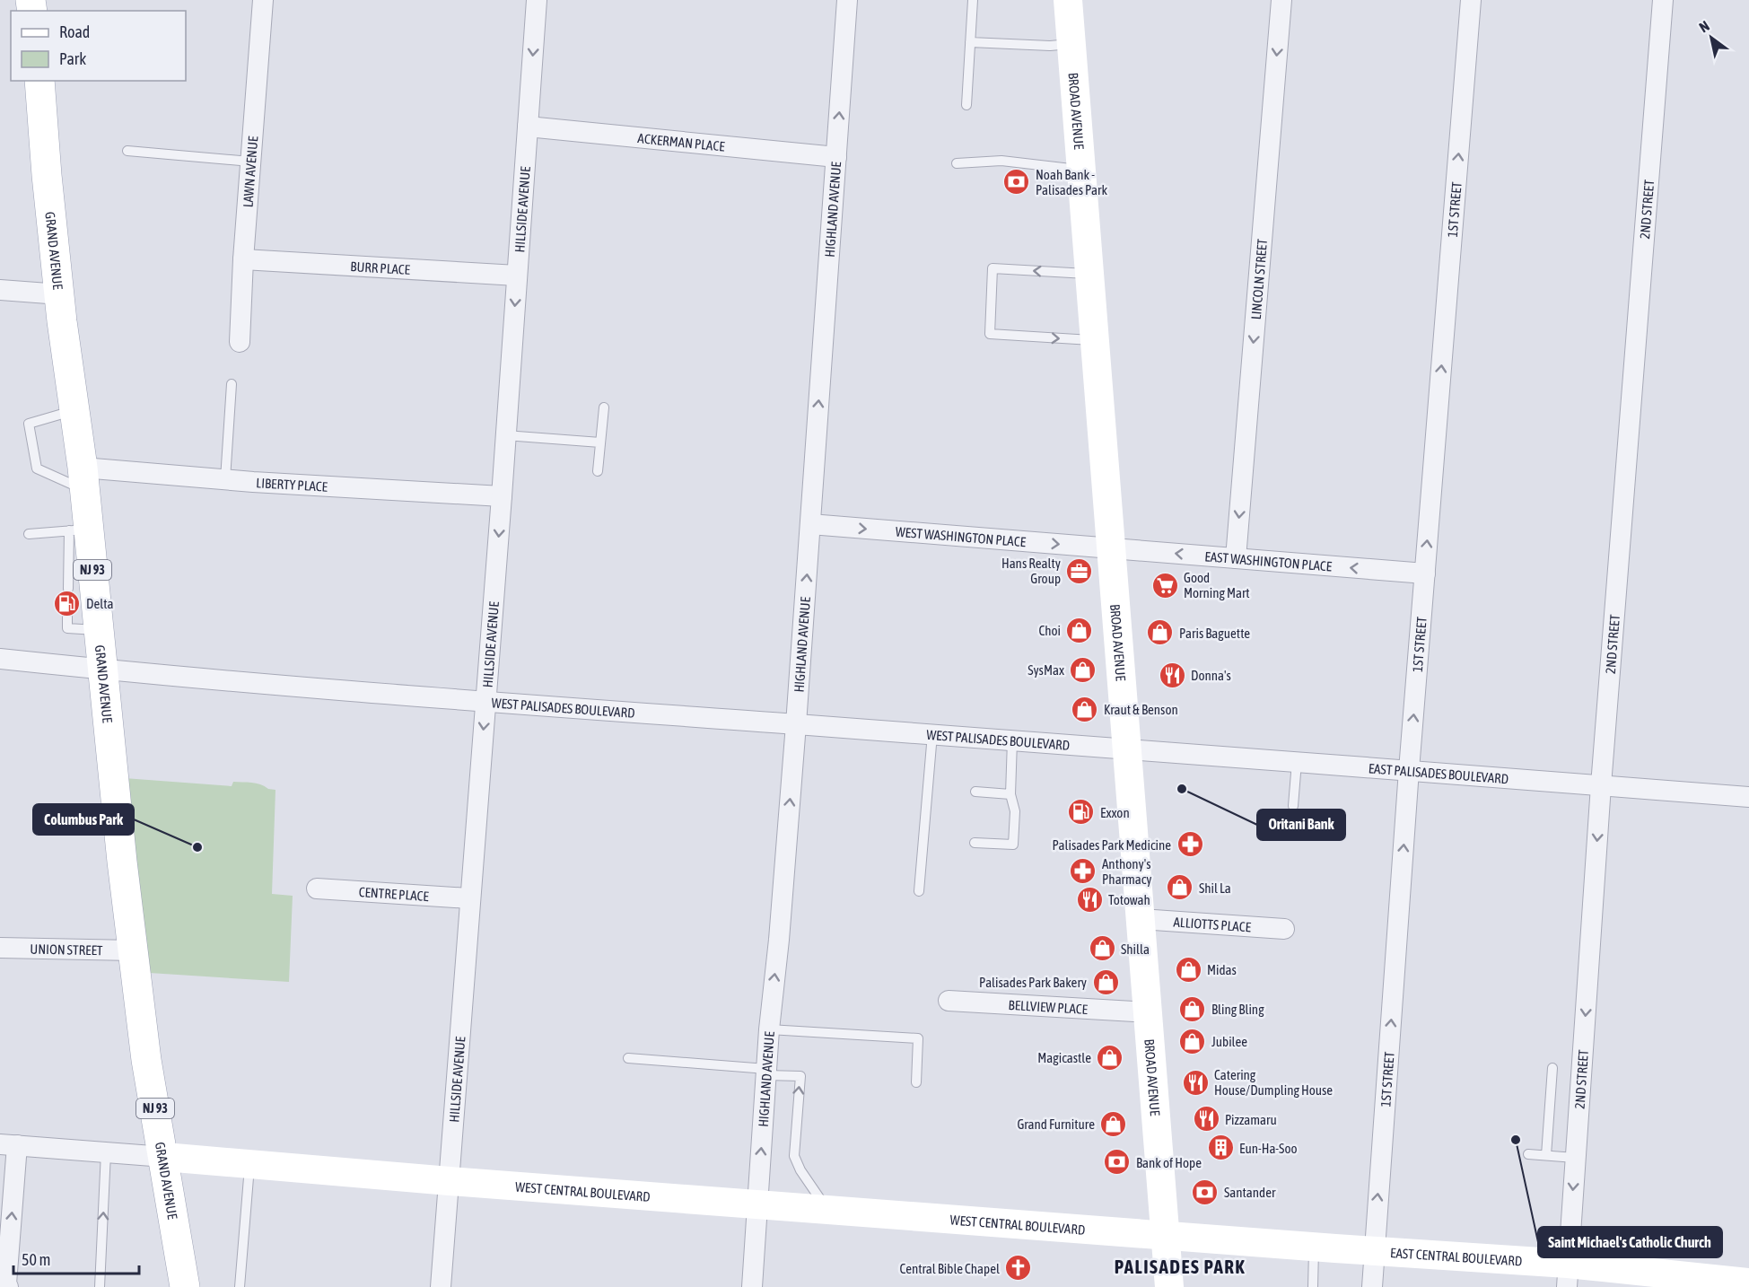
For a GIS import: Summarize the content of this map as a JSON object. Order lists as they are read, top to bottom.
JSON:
{
  "streets": {
    "main road": [
      "BROAD AVENUE",
      "GRAND AVENUE",
      "NJ 93",
      "WEST CENTRAL BOULEVARD",
      "EAST CENTRAL BOULEVARD"
    ],
    "street": [
      "ACKERMAN PLACE",
      "LAWN AVENUE",
      "HILLSIDE AVENUE",
      "HIGHLAND AVENUE",
      "1ST STREET",
      "2ND STREET",
      "BURR PLACE",
      "LINCOLN STREET",
      "LIBERTY PLACE",
      "WEST WASHINGTON PLACE",
      "EAST WASHINGTON PLACE",
      "WEST PALISADES BOULEVARD",
      "EAST PALISADES BOULEVARD",
      "CENTRE PLACE",
      "ALLIOTTS PLACE",
      "UNION STREET",
      "BELLVIEW PLACE"
    ]
  },
  "crossings": [
    ["BROAD AVENUE", "WEST WASHINGTON PLACE"],
    ["BROAD AVENUE", "EAST WASHINGTON PLACE"],
    ["BROAD AVENUE", "WEST PALISADES BOULEVARD"],
    ["BROAD AVENUE", "EAST PALISADES BOULEVARD"],
    ["BROAD AVENUE", "ALLIOTTS PLACE"],
    ["BROAD AVENUE", "BELLVIEW PLACE"],
    ["BROAD AVENUE", "WEST CENTRAL BOULEVARD"],
    ["BROAD AVENUE", "EAST CENTRAL BOULEVARD"],
    ["ACKERMAN PLACE", "HILLSIDE AVENUE"],
    ["ACKERMAN PLACE", "HIGHLAND AVENUE"],
    ["LAWN AVENUE", "BURR PLACE"],
    ["HILLSIDE AVENUE", "BURR PLACE"],
    ["HILLSIDE AVENUE", "LIBERTY PLACE"],
    ["HILLSIDE AVENUE", "WEST PALISADES BOULEVARD"],
    ["HILLSIDE AVENUE", "CENTRE PLACE"],
    ["HILLSIDE AVENUE", "WEST CENTRAL BOULEVARD"],
    ["HIGHLAND AVENUE", "WEST WASHINGTON PLACE"],
    ["HIGHLAND AVENUE", "WEST PALISADES BOULEVARD"],
    ["HIGHLAND AVENUE", "WEST CENTRAL BOULEVARD"],
    ["1ST STREET", "EAST WASHINGTON PLACE"],
    ["1ST STREET", "EAST PALISADES BOULEVARD"],
    ["1ST STREET", "EAST CENTRAL BOULEVARD"],
    ["2ND STREET", "EAST PALISADES BOULEVARD"],
    ["2ND STREET", "EAST CENTRAL BOULEVARD"],
    ["GRAND AVENUE", "LIBERTY PLACE"],
    ["GRAND AVENUE", "WEST PALISADES BOULEVARD"],
    ["GRAND AVENUE", "UNION STREET"],
    ["GRAND AVENUE", "WEST CENTRAL BOULEVARD"],
    ["LINCOLN STREET", "EAST WASHINGTON PLACE"],
    ["WEST WASHINGTON PLACE", "EAST WASHINGTON PLACE"],
    ["WEST PALISADES BOULEVARD", "EAST PALISADES BOULEVARD"],
    ["WEST CENTRAL BOULEVARD", "EAST CENTRAL BOULEVARD"]
  ],
  "one_way": [
    "HILLSIDE AVENUE",
    "HIGHLAND AVENUE",
    "1ST STREET",
    "2ND STREET",
    "LINCOLN STREET",
    "WEST WASHINGTON PLACE",
    "EAST WASHINGTON PLACE"
  ],
  "districts": ["PALISADES PARK"],
  "places": {
    "bank": ["Noah Bank - Palisades Park", "Bank of Hope", "Santander"],
    "office": ["Hans Realty Group"],
    "supermarket": ["Good Morning Mart"],
    "fuel station": ["Delta", "Exxon"],
    "shop": [
      "Choi",
      "Paris Baguette",
      "SysMax",
      "Kraut & Benson",
      "Shil La",
      "Shilla",
      "Midas",
      "Palisades Park Bakery",
      "Bling Bling",
      "Jubilee",
      "Magicastle",
      "Grand Furniture"
    ],
    "restaurant": [
      "Donna's",
      "Totowah",
      "Catering House/Dumpling House",
      "Pizzamaru"
    ],
    "other": ["Oritani Bank", "Columbus Park", "Saint Michael's Catholic Church"],
    "pharmacy": ["Palisades Park Medicine", "Anthony's Pharmacy"],
    "building": ["Eun-Ha-Soo"],
    "church": ["Central Bible Chapel"]
  },
  "legend": ["Road", "Park"],
  "scale_bar": "50 m",
  "north": "top left"
}
